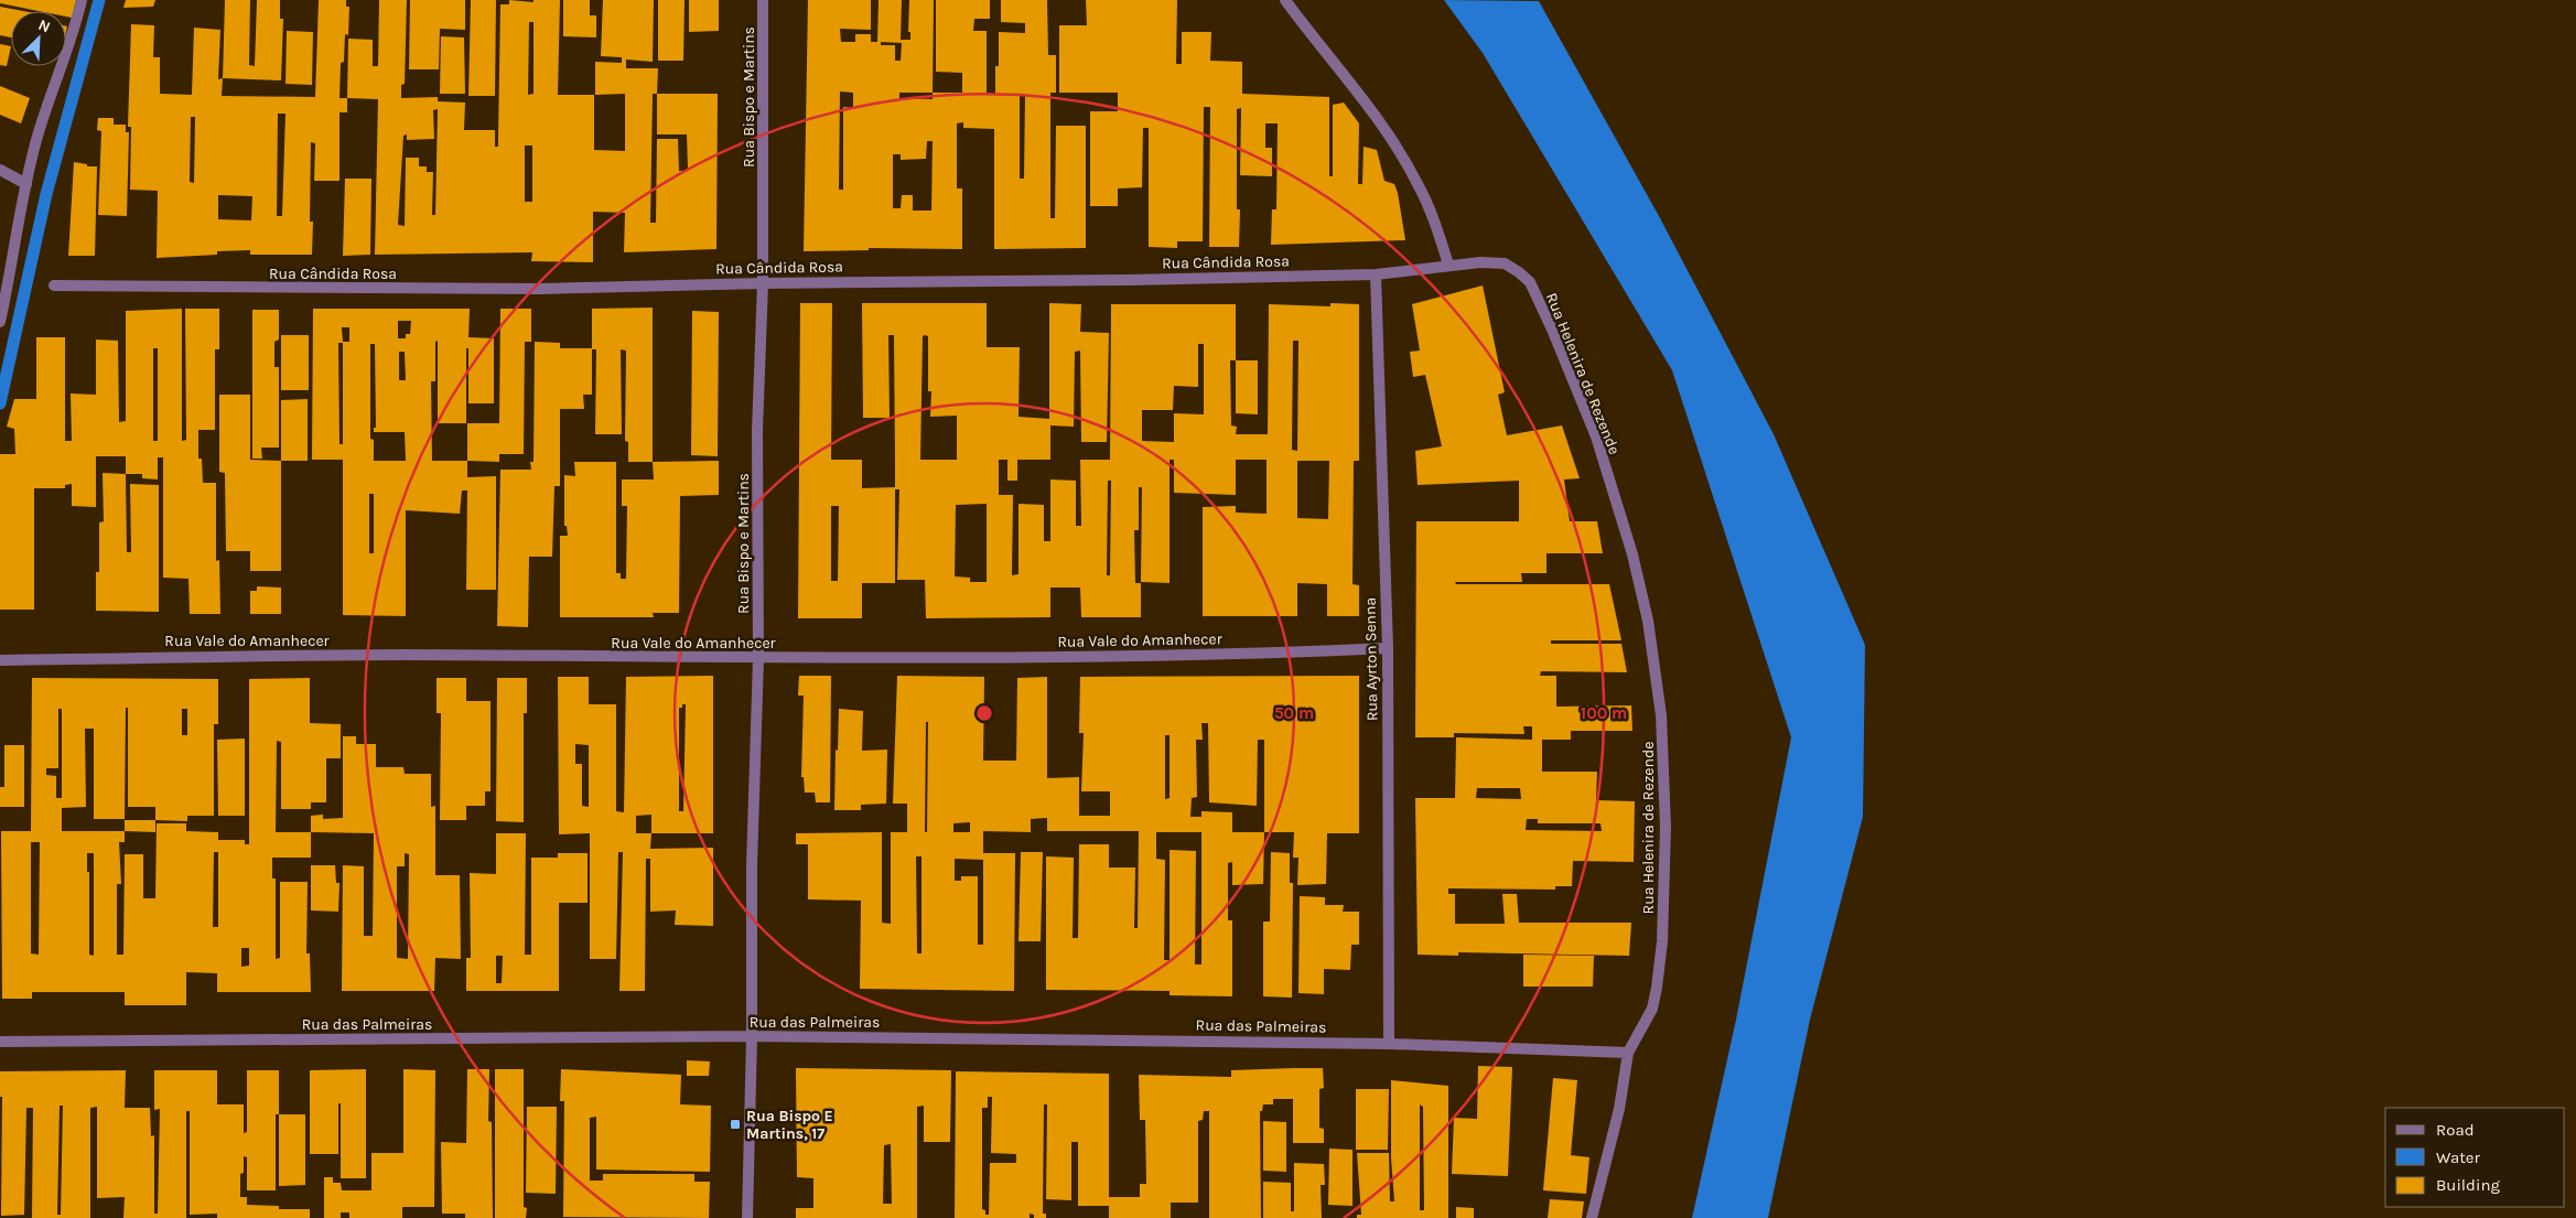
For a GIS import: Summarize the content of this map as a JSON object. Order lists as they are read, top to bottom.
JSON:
{
  "streets": {
    "street": [
      "Rua Bispo e Martins",
      "Rua Cândida Rosa",
      "Rua Helenira de Rezende",
      "Rua Vale do Amanhecer",
      "Rua Ayrton Senna",
      "Rua das Palmeiras"
    ]
  },
  "crossings": [
    ["Rua Bispo e Martins", "Rua Cândida Rosa"],
    ["Rua Bispo e Martins", "Rua Vale do Amanhecer"],
    ["Rua Bispo e Martins", "Rua das Palmeiras"],
    ["Rua Cândida Rosa", "Rua Helenira de Rezende"],
    ["Rua Cândida Rosa", "Rua Ayrton Senna"],
    ["Rua Helenira de Rezende", "Rua das Palmeiras"],
    ["Rua Vale do Amanhecer", "Rua Ayrton Senna"],
    ["Rua Ayrton Senna", "Rua das Palmeiras"]
  ],
  "places": {
    "transit": ["Rua Bispo E Martins, 17"]
  },
  "legend": ["Road", "Water", "Building"],
  "north": "top right",
  "rings": ["50 m", "100 m"]
}
